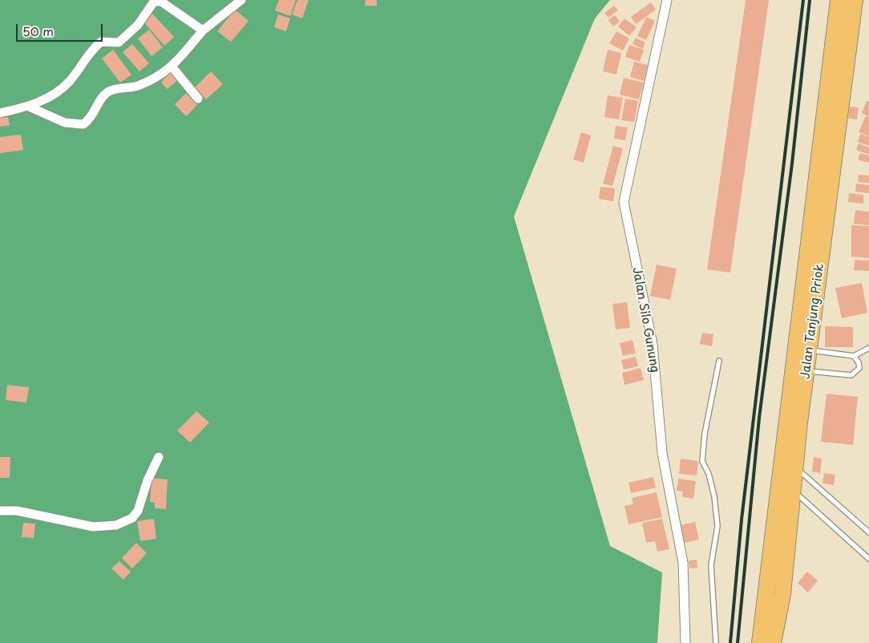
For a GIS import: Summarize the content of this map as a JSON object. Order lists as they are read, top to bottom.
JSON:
{
  "streets": {
    "highway": ["Jalan Tanjung Priok"],
    "street": ["Jalan Silo Gunung"]
  },
  "scale_bar": "50 m"
}
